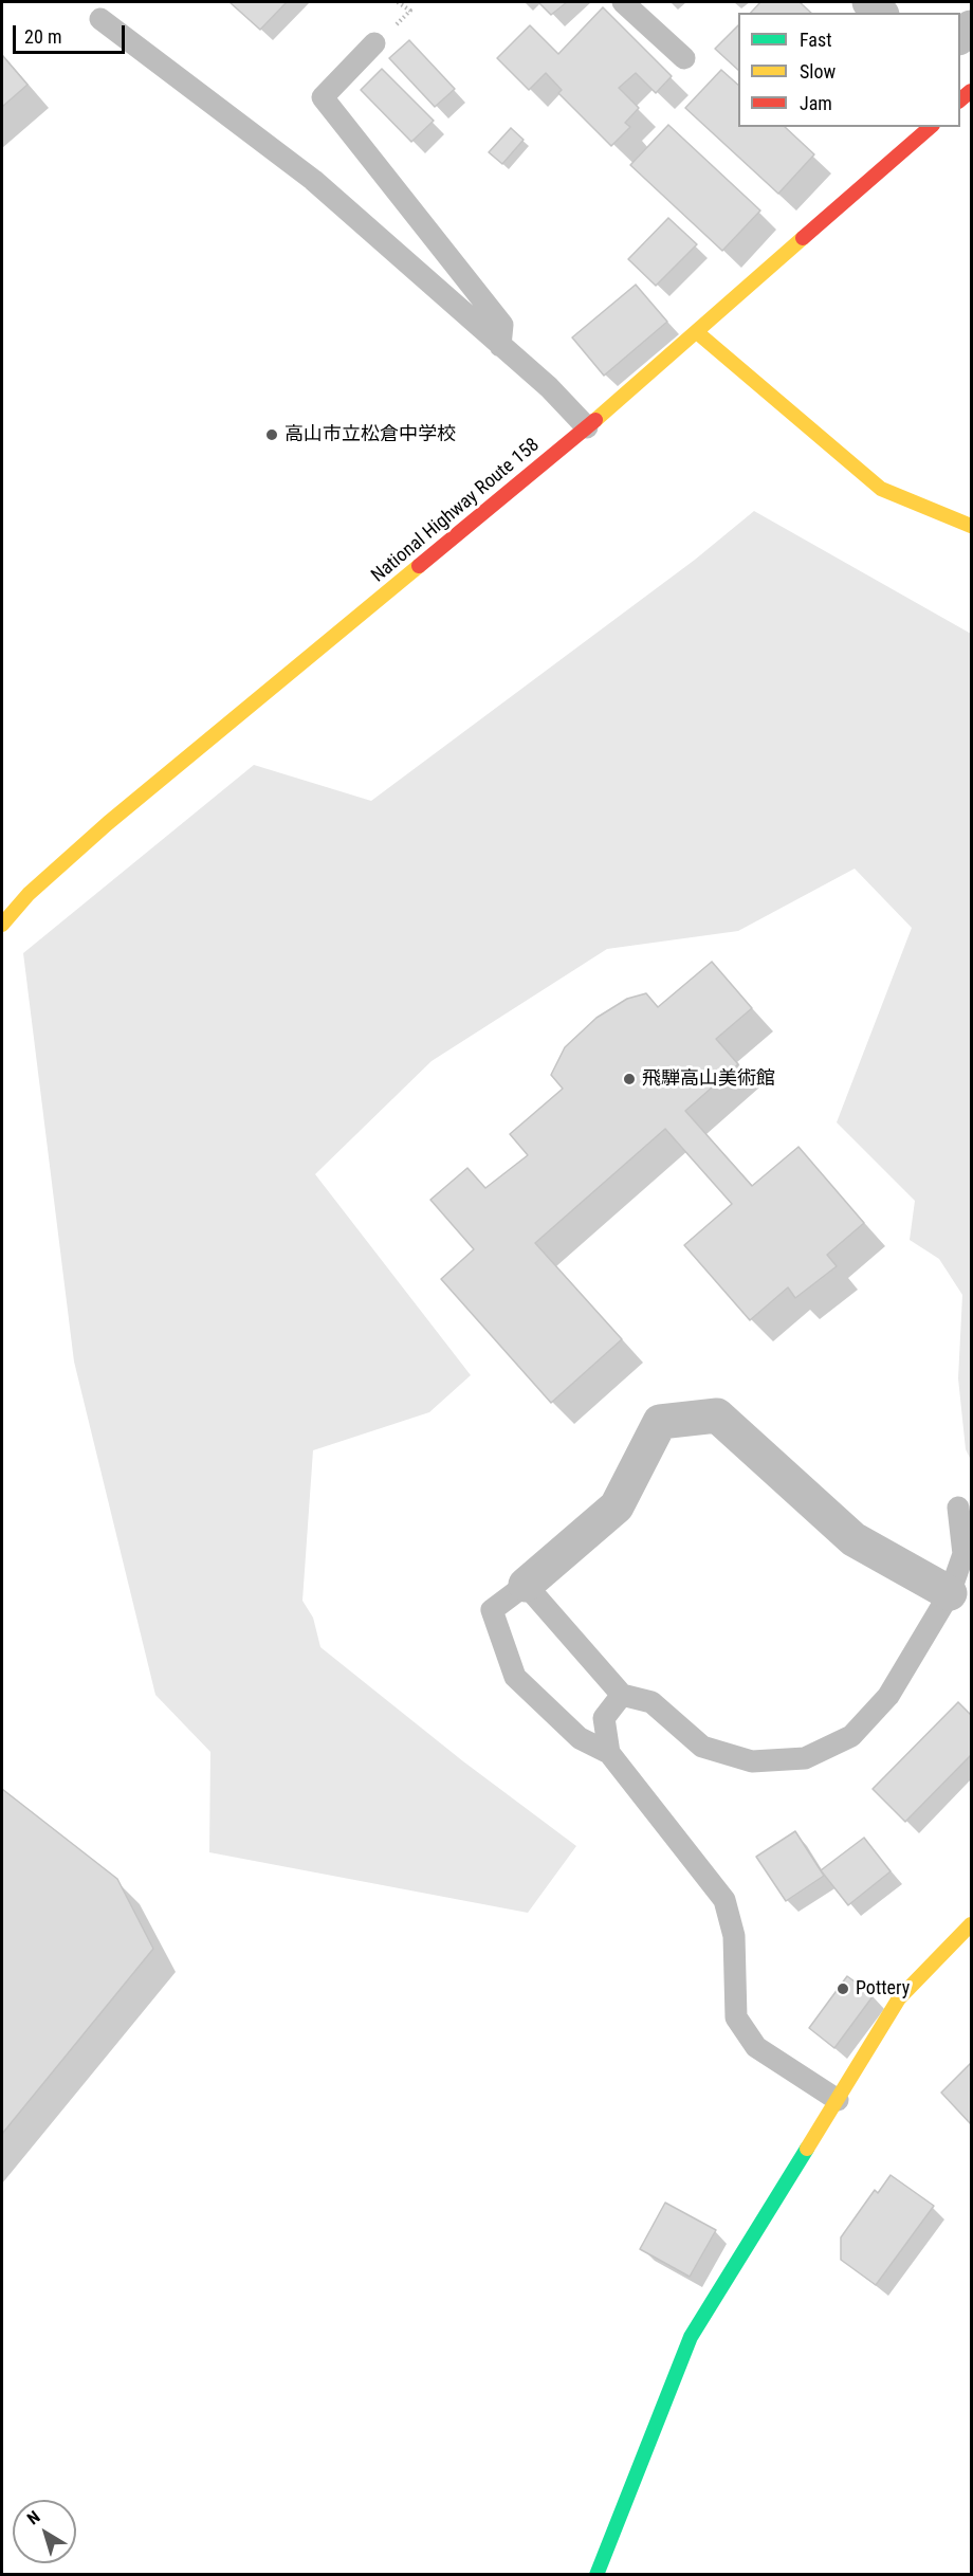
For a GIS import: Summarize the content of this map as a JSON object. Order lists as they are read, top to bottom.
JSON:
{
  "streets": {
    "main road": ["National Highway Route 158"]
  },
  "places": ["高山市立松倉中学校", "飛騨高山美術館", "Pottery"],
  "legend": ["Fast", "Slow", "Jam"],
  "scale_bar": "20 m",
  "north": "top left"
}
